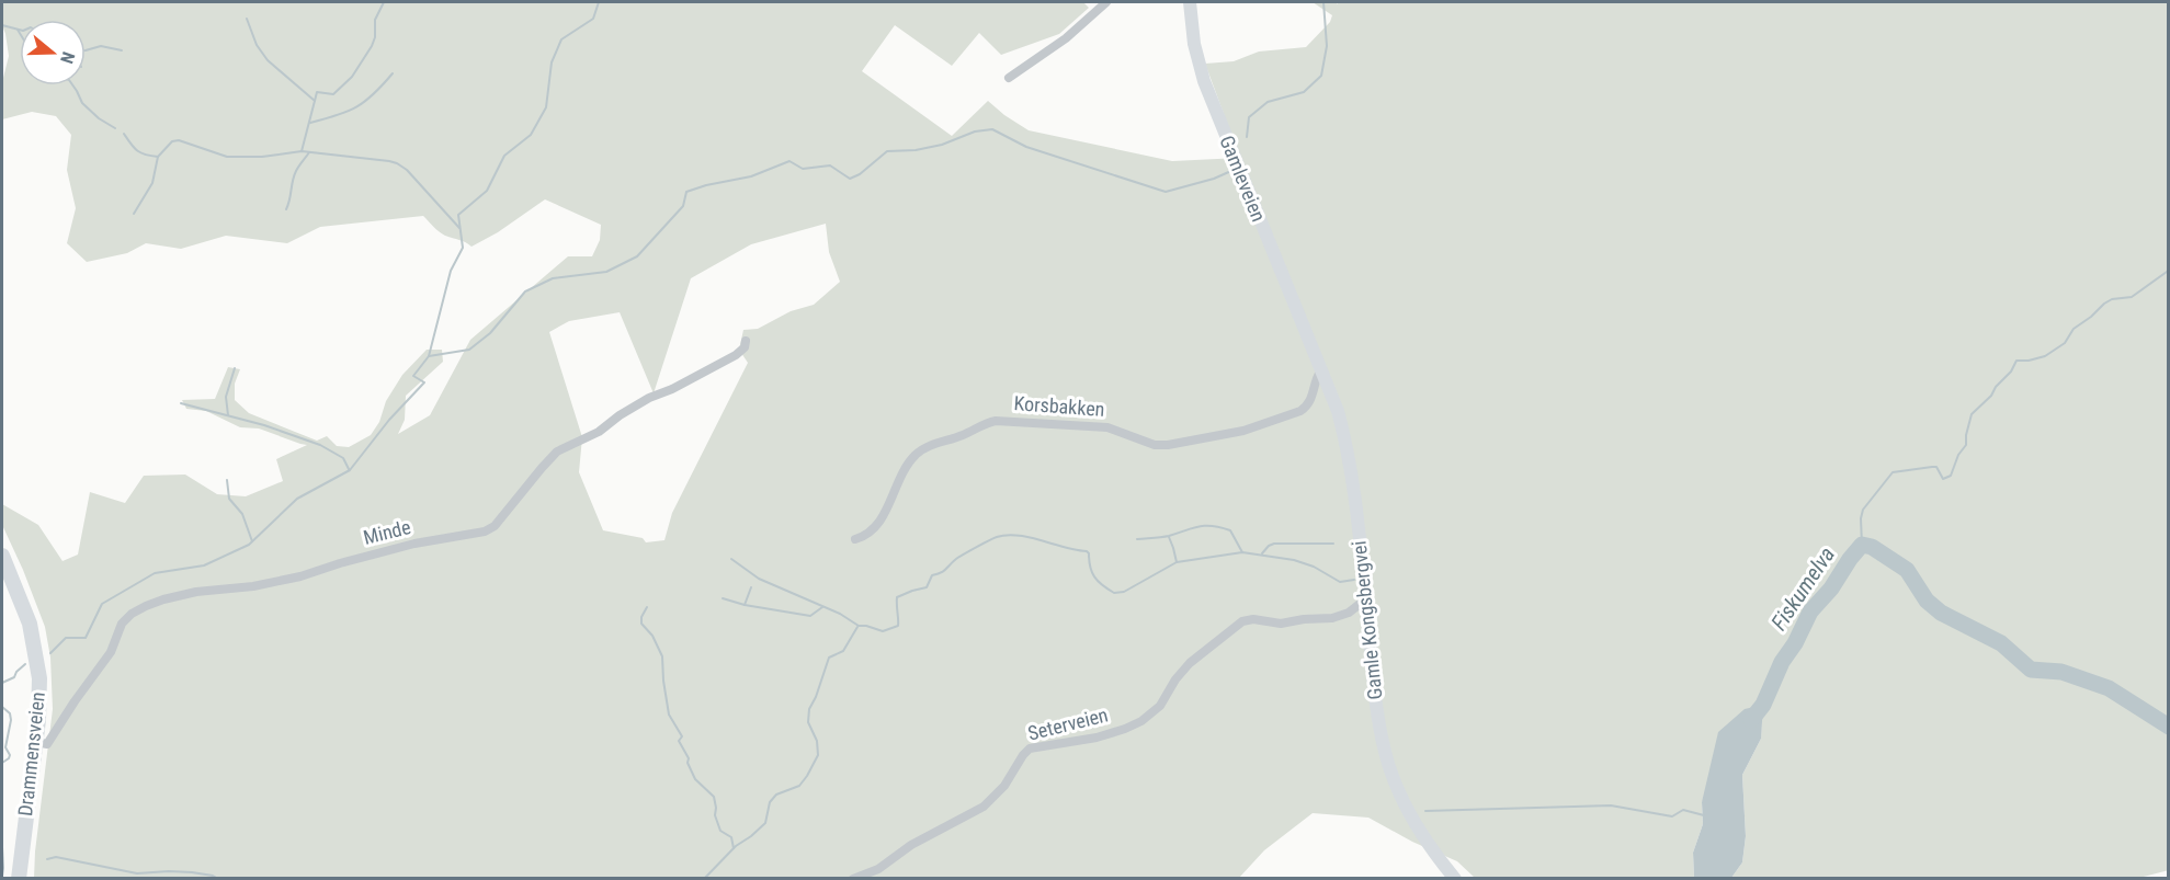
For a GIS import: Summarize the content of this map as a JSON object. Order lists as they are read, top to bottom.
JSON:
{
  "streets": {
    "main road": ["Gamleveien", "Gamle Kongsbergvei", "Drammensveien"],
    "street": ["Korsbakken", "Minde", "Seterveien"]
  },
  "crossings": [
    ["Gamleveien", "Gamle Kongsbergvei"],
    ["Korsbakken", "Gamle Kongsbergvei"],
    ["Minde", "Drammensveien"],
    ["Gamle Kongsbergvei", "Seterveien"]
  ],
  "water": ["Fiskumelva"],
  "north": "right"
}
